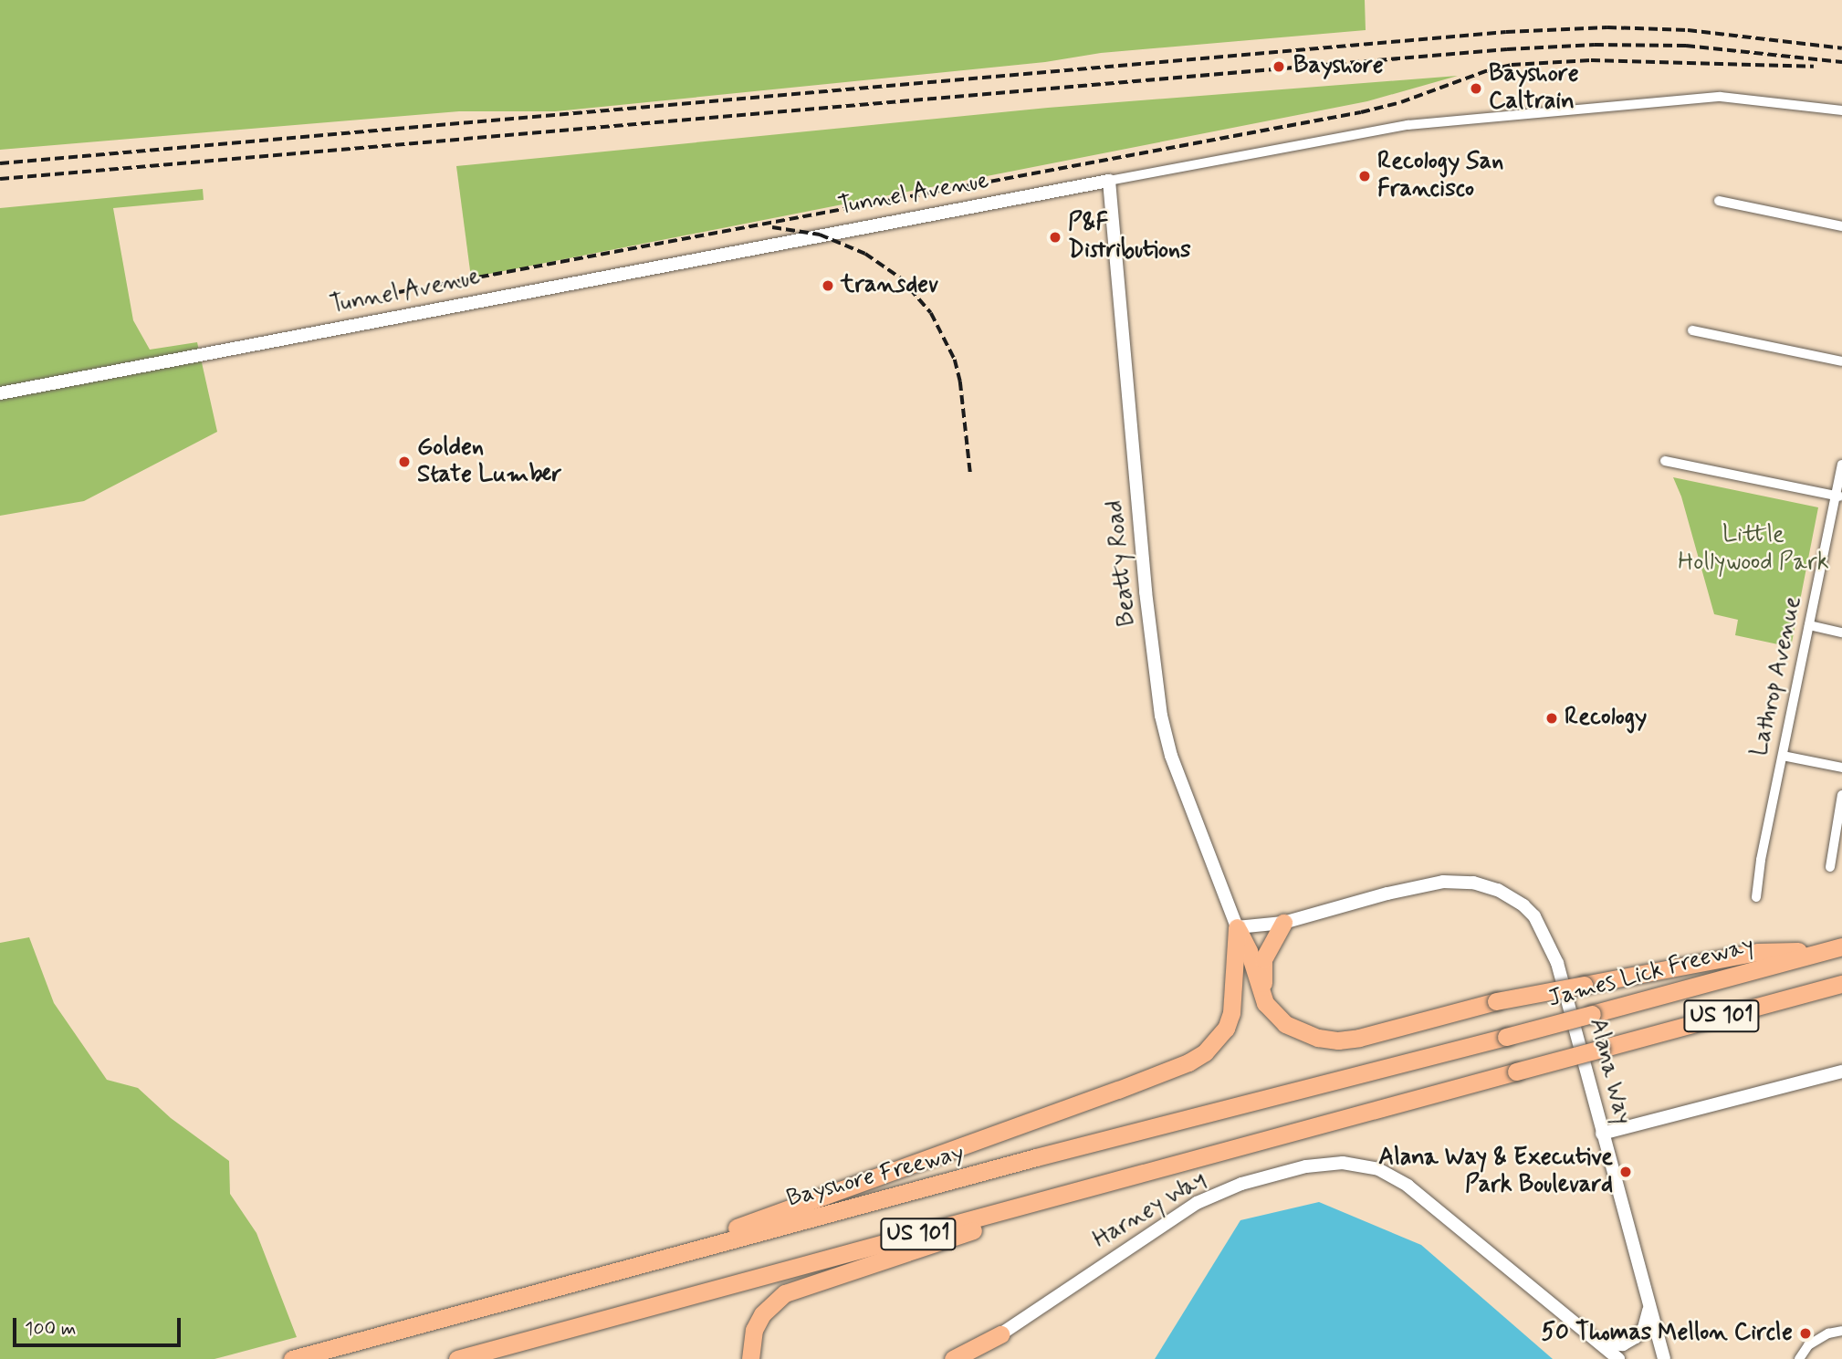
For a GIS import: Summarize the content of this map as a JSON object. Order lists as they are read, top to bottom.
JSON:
{
  "streets": {
    "highway": ["James Lick Freeway", "US 101", "Bayshore Freeway"],
    "street": [
      "Tunnel Avenue",
      "Beatty Road",
      "Lathrop Avenue",
      "Alana Way",
      "Harney Way"
    ]
  },
  "crossings": [
    ["Tunnel Avenue", "Beatty Road"],
    ["Beatty Road", "Alana Way"],
    ["James Lick Freeway", "Bayshore Freeway"]
  ],
  "parks": ["Little Hollywood Park"],
  "places": [
    "Bayshore",
    "Bayshore Caltrain",
    "Recology San Francisco",
    "P&F Distributions",
    "transdev",
    "Golden State Lumber",
    "Recology",
    "Alana Way & Executive Park Boulevard",
    "50 Thomas Mellon Circle"
  ],
  "scale_bar": "100 m"
}
